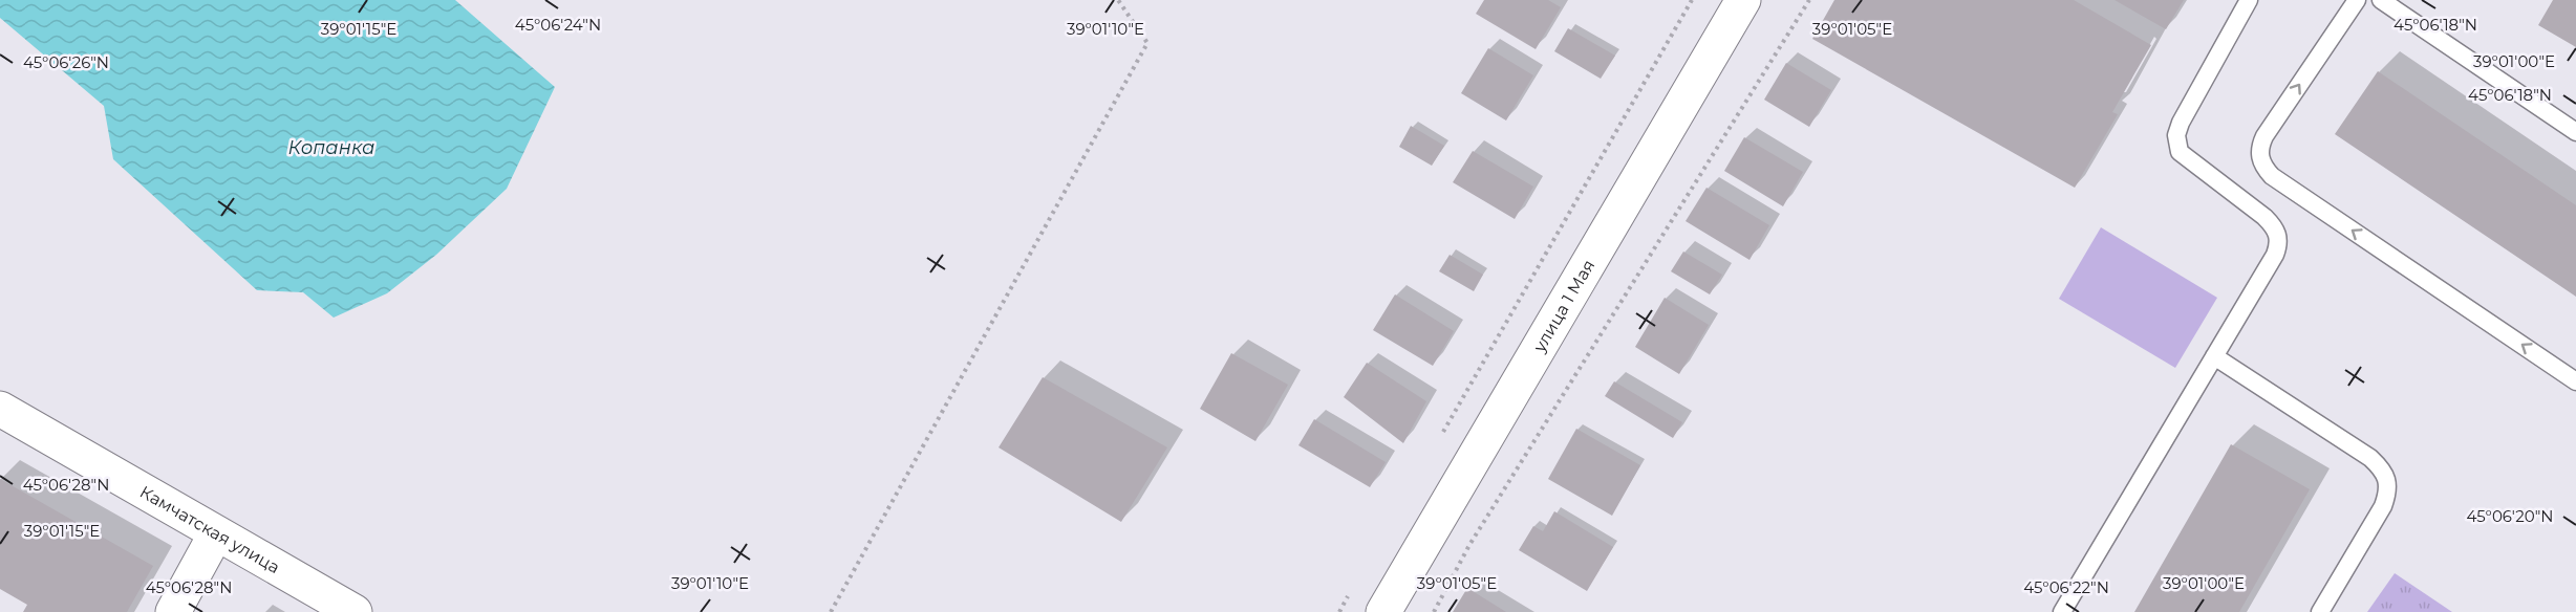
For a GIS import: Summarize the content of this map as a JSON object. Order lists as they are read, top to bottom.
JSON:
{
  "streets": {
    "street": ["улица 1 Мая", "Камчатская улица"]
  },
  "water": ["Копанка"],
  "coordinates": [
    "45°06'24\"N",
    "45°06'18\"N",
    "39°01'15\"E",
    "39°01'10\"E",
    "39°01'05\"E",
    "39°01'00\"E",
    "45°06'26\"N",
    "45°06'28\"N",
    "45°06'20\"N",
    "45°06'22\"N"
  ]
}
